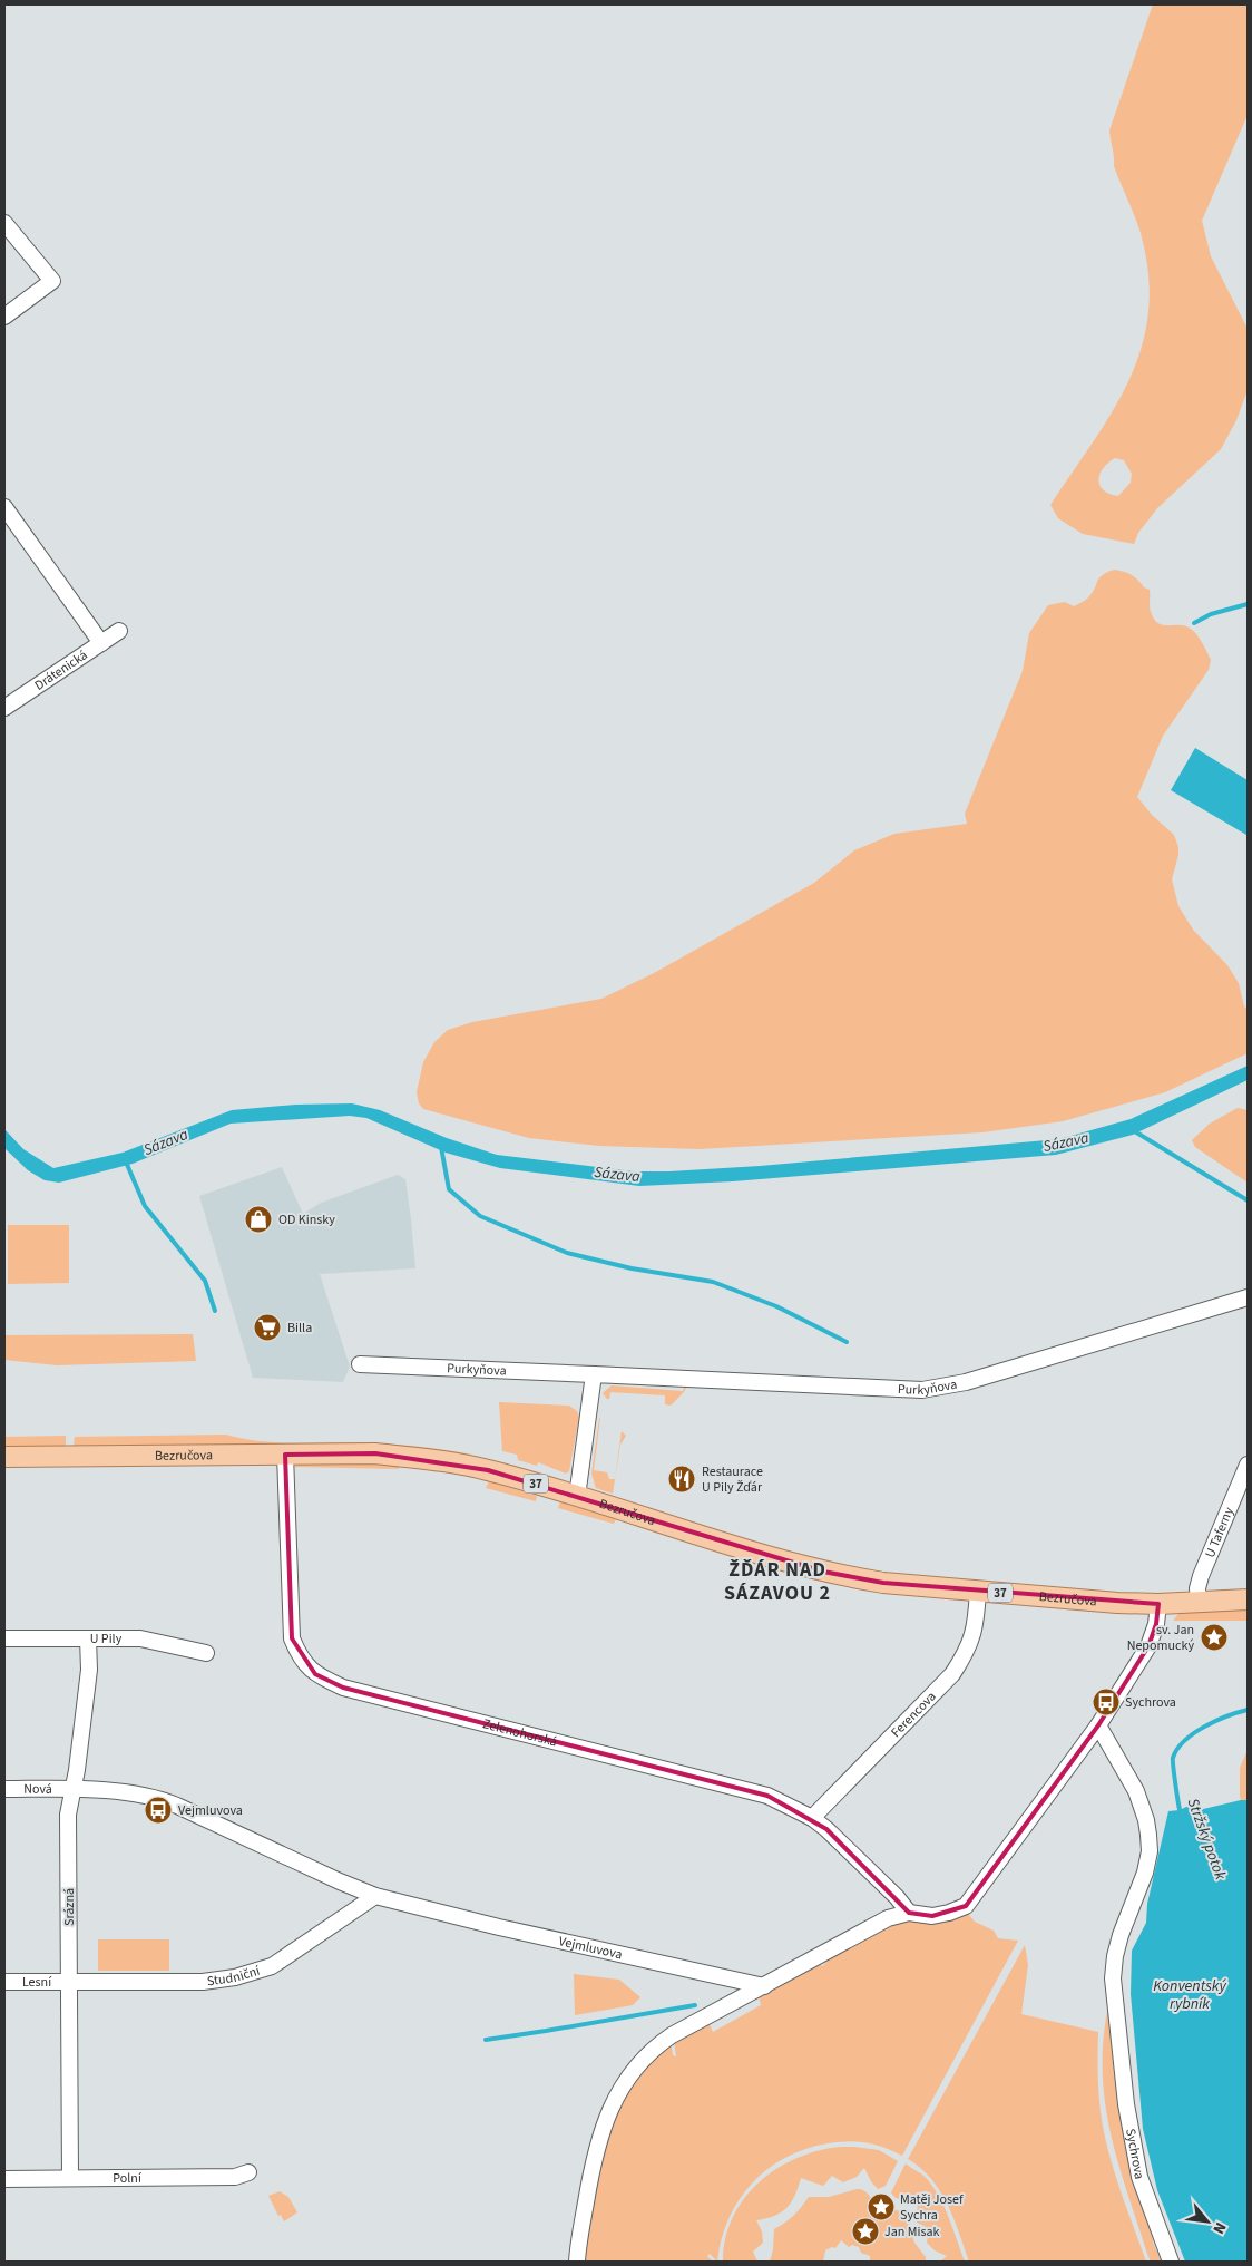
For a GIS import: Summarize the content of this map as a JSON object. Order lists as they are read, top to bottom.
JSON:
{
  "streets": {
    "main road": ["Bezručova", "37"],
    "street": [
      "Drátenická",
      "Purkyňova",
      "U Taferny",
      "U Pily",
      "Ferencova",
      "Zelenohorská",
      "Nová",
      "Srázná",
      "Vejmluvova",
      "Studniční",
      "Lesní",
      "Sychrova",
      "Polní"
    ]
  },
  "crossings": [
    ["Bezručova", "U Taferny"],
    ["Bezručova", "Ferencova"],
    ["Bezručova", "Zelenohorská"],
    ["U Pily", "Srázná"],
    ["Ferencova", "Zelenohorská"],
    ["Nová", "Srázná"],
    ["Nová", "Vejmluvova"],
    ["Srázná", "Vejmluvova"],
    ["Srázná", "Studniční"],
    ["Srázná", "Lesní"],
    ["Srázná", "Polní"],
    ["Vejmluvova", "Studniční"],
    ["Studniční", "Lesní"]
  ],
  "districts": ["ŽĎÁR NAD SÁZAVOU 2"],
  "water": ["Sázava", "Stržský potok", "Konventský rybník"],
  "places": {
    "shop": ["OD Kinsky"],
    "supermarket": ["Billa"],
    "restaurant": ["Restaurace U Pily Žďár"],
    "place": ["sv. Jan Nepomucký", "Matěj Josef Sychra", "Jan Misak"],
    "bus stop": ["Sychrova", "Vejmluvova"]
  },
  "north": "bottom right"
}
